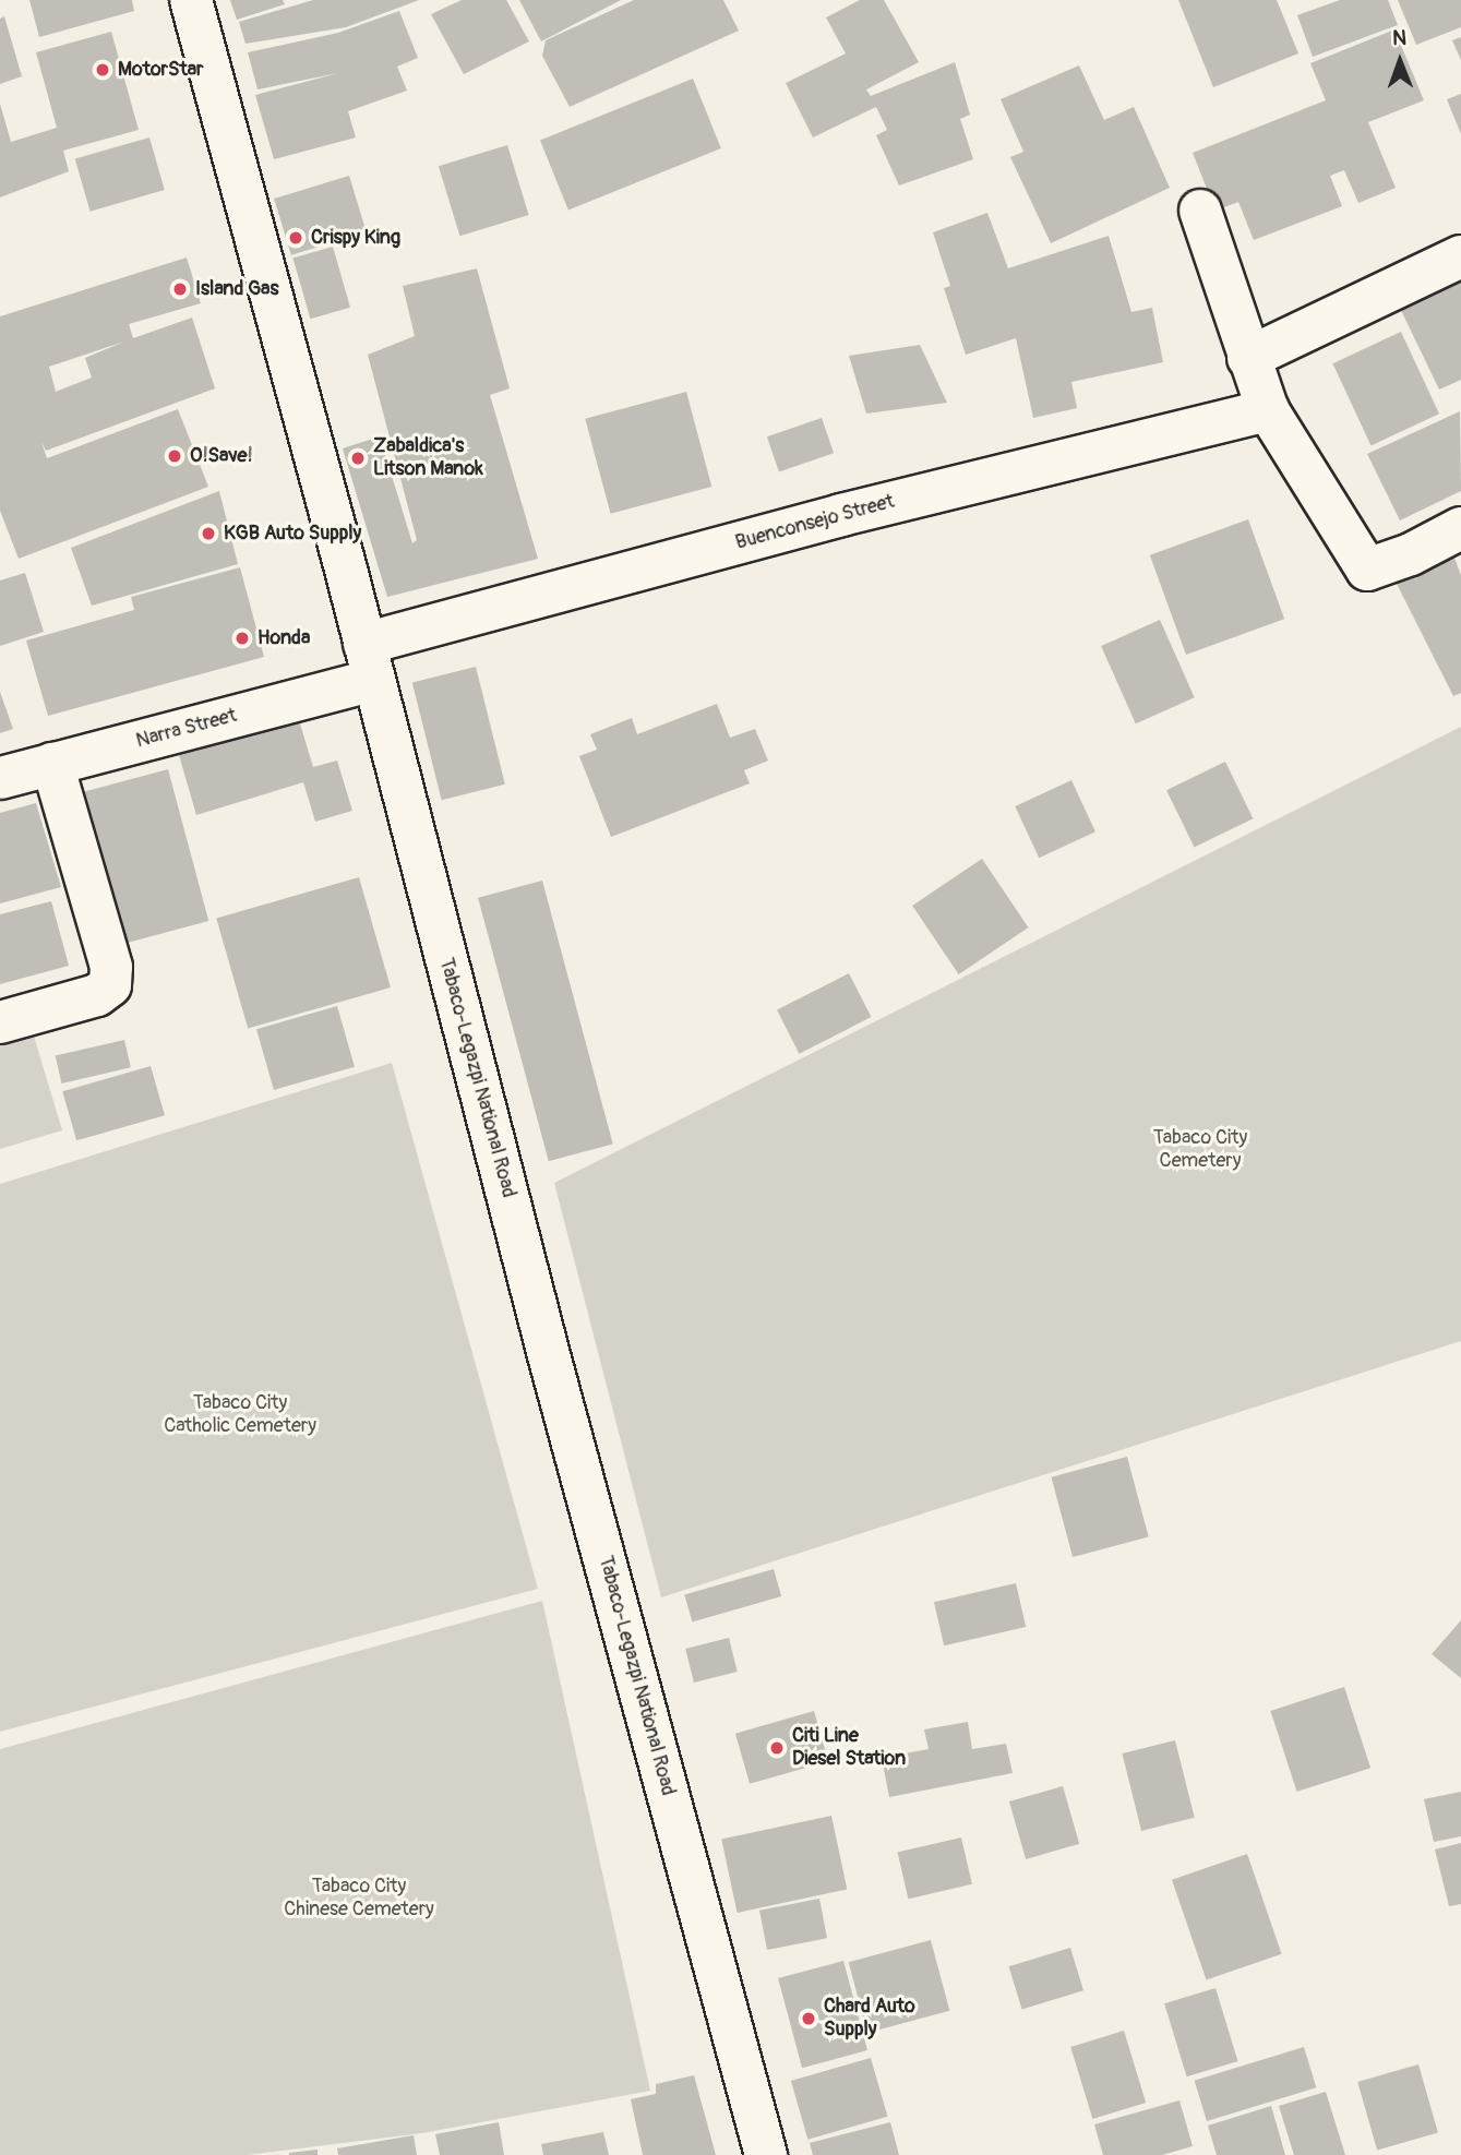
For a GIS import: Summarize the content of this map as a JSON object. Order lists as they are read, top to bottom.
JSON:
{
  "streets": {
    "street": ["Buenconsejo Street", "Narra Street", "Tabaco-Legazpi National Road"]
  },
  "crossings": [
    ["Buenconsejo Street", "Narra Street"],
    ["Buenconsejo Street", "Tabaco-Legazpi National Road"],
    ["Narra Street", "Tabaco-Legazpi National Road"]
  ],
  "parks": ["Tabaco City Cemetery", "Tabaco City Catholic Cemetery", "Tabaco City Chinese Cemetery"],
  "places": [
    "MotorStar",
    "Crispy King",
    "Island Gas",
    "O!Save!",
    "Zabaldica's Litson Manok",
    "KGB Auto Supply",
    "Honda",
    "Citi Line Diesel Station",
    "Chard Auto Supply"
  ],
  "north": "top"
}
